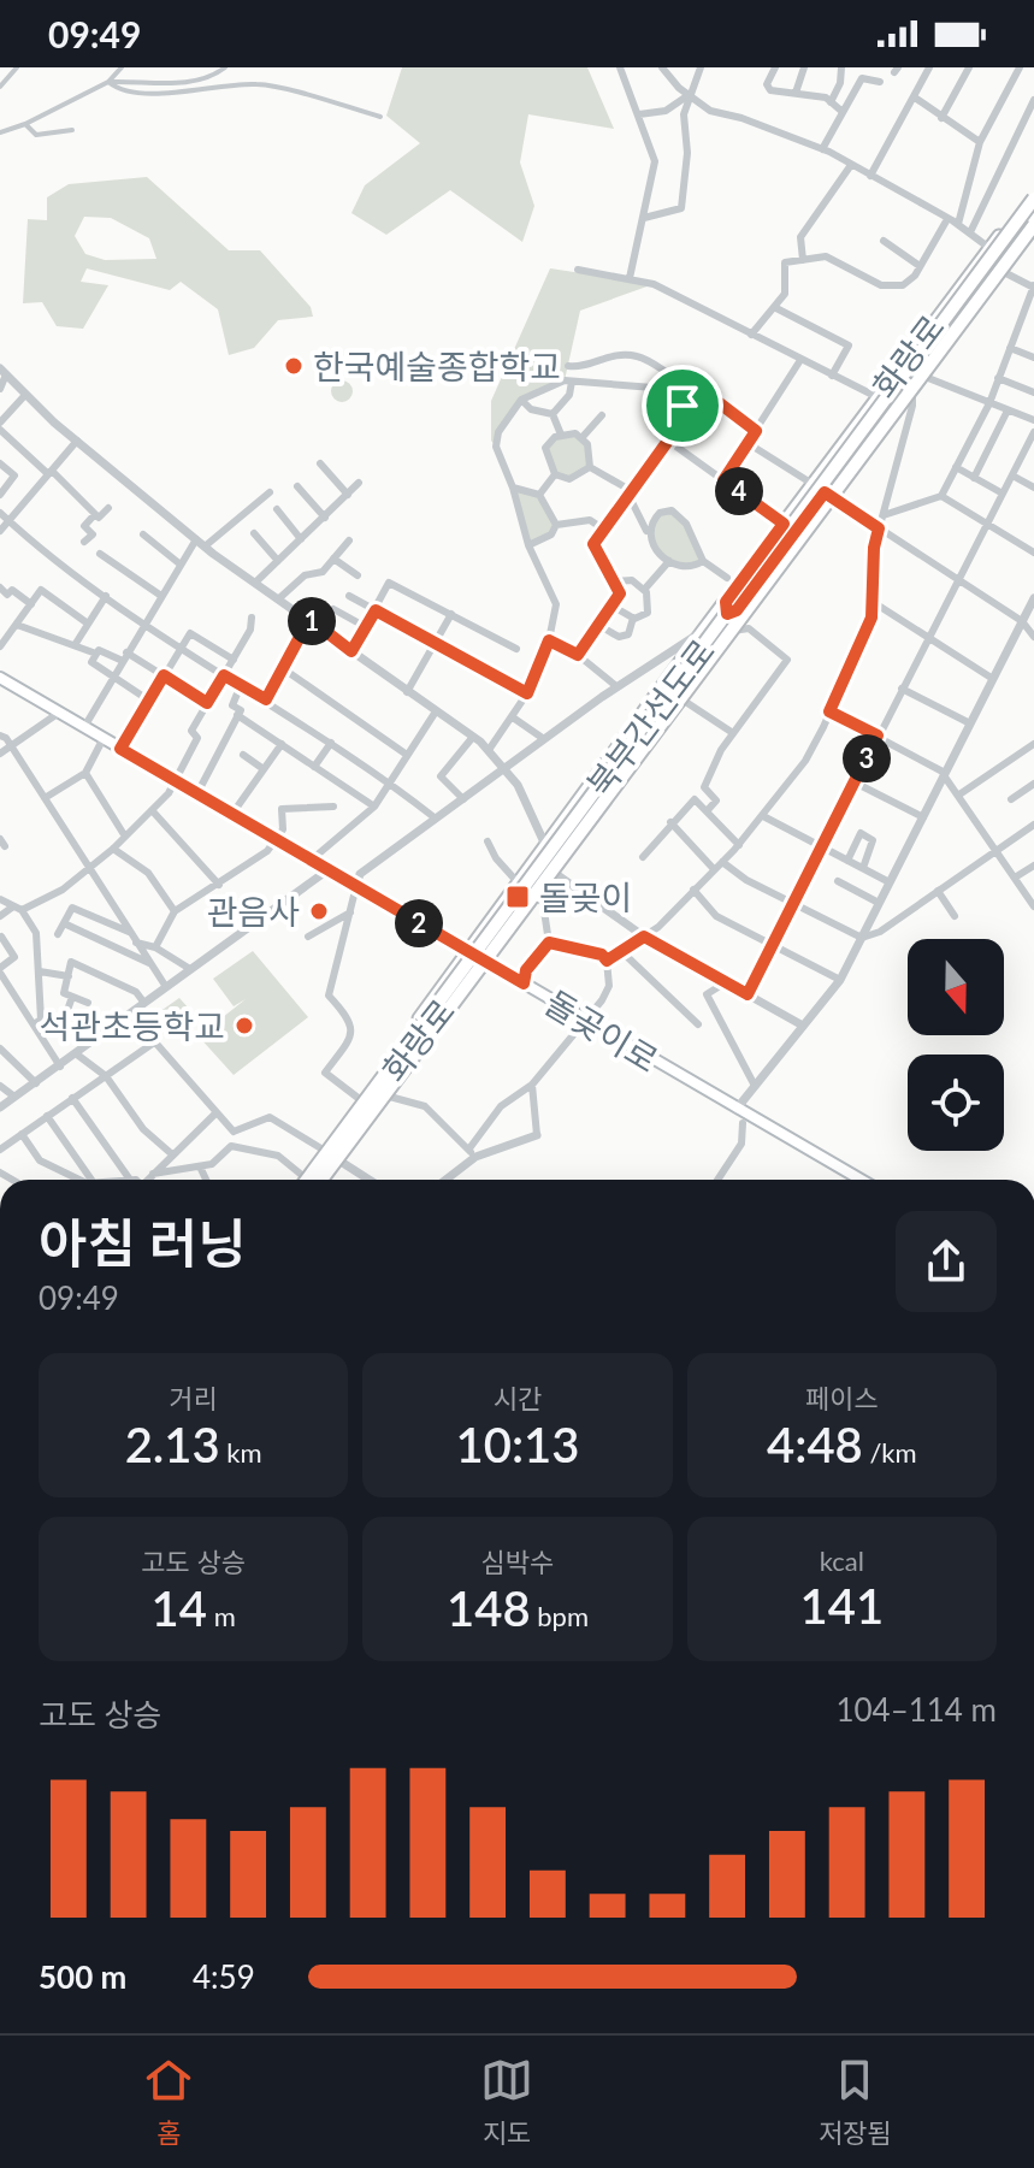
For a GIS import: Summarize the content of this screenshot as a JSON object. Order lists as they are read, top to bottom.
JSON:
{
  "streets": {
    "highway": ["북부간선도로"],
    "main road": ["화랑로", "돌곶이로"]
  },
  "crossings": [
    ["화랑로", "돌곶이로"]
  ],
  "places": {
    "other": ["한국예술종합학교", "관음사", "석관초등학교"],
    "transit": ["돌곶이"]
  },
  "north": "bottom",
  "page": {
    "status": "09:49",
    "pins": [
      "4",
      "1",
      "3",
      "2"
    ],
    "heading": ["아침 러닝", "09:49"],
    "stats": [
      ["거리", "2.13 km"],
      ["시간", "10:13"],
      ["페이스", "4:48 /km"],
      ["고도 상승", "14 m"],
      ["심박수", "148 bpm"],
      ["kcal", "141"]
    ],
    "chart": ["고도 상승", "104–114 m"],
    "list": [
      {
        "name": "500 m",
        "note": "4:59"
      }
    ],
    "tabs": ["홈", "지도", "저장됨"]
  }
}
